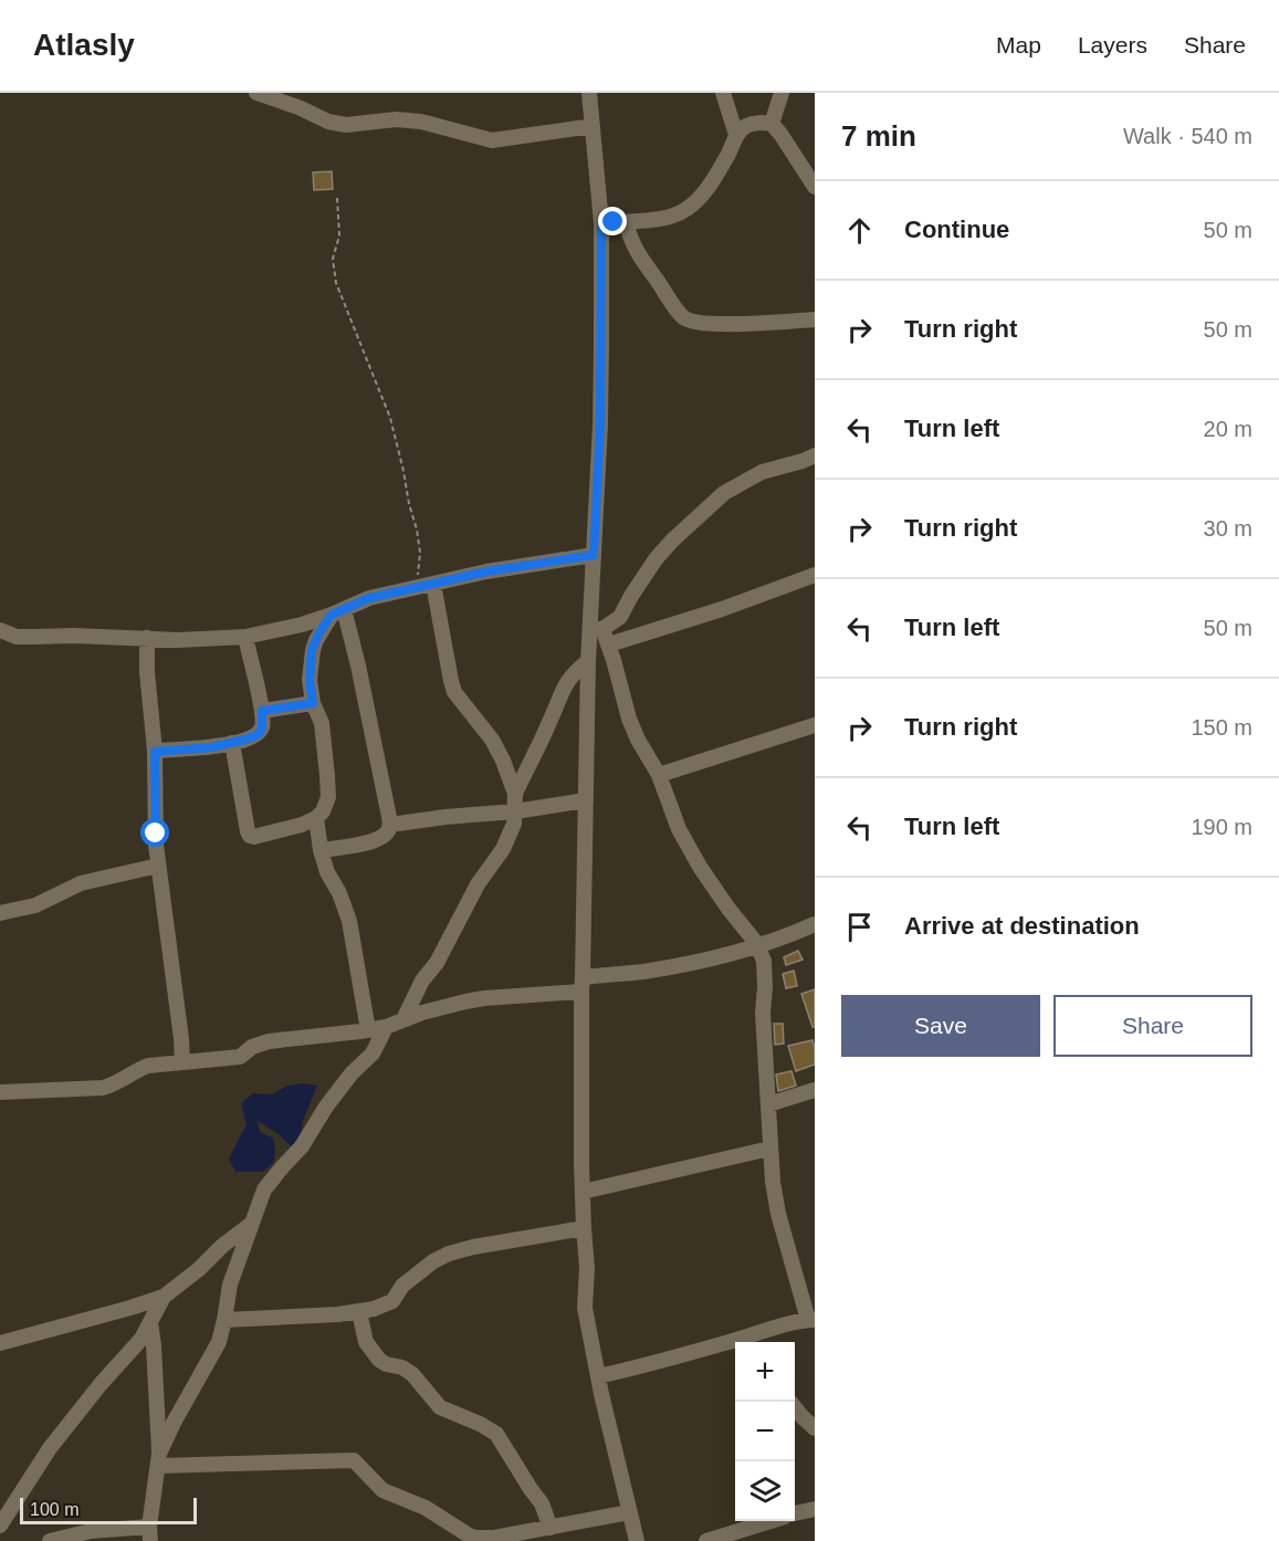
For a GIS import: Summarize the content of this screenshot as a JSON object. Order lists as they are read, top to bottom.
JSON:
{
  "scale_bar": "100 m",
  "page": {
    "header": "Atlasly",
    "nav": ["Map", "Layers", "Share"],
    "heading": ["7 min", "Walk · 540 m"],
    "list": [
      ["Continue", "50 m"],
      ["Turn right", "50 m"],
      ["Turn left", "20 m"],
      ["Turn right", "30 m"],
      ["Turn left", "50 m"],
      ["Turn right", "150 m"],
      ["Turn left", "190 m"],
      "Arrive at destination"
    ],
    "buttons": ["Save", "Share"],
    "map_buttons": ["+", "−"],
    "scale": "100 m"
  }
}
